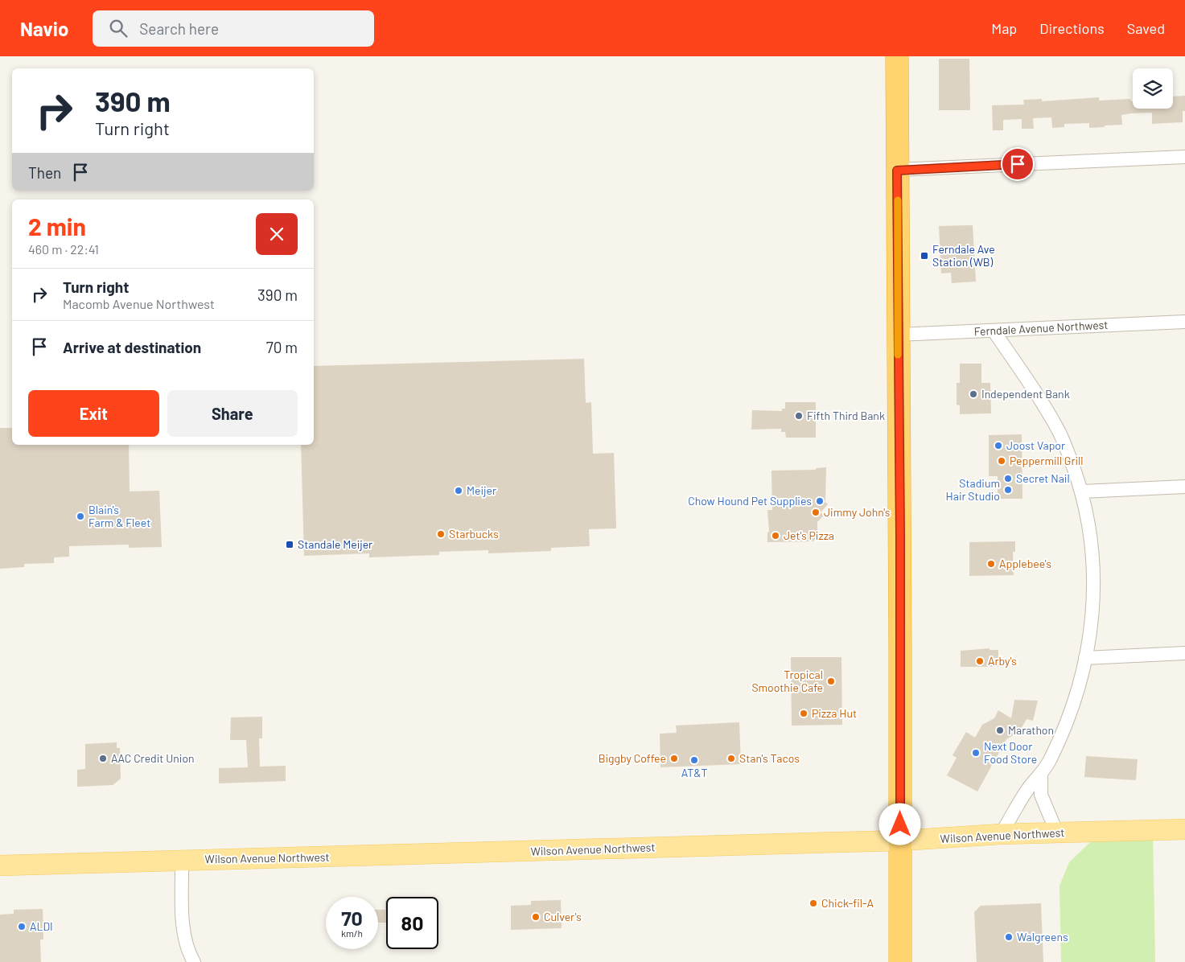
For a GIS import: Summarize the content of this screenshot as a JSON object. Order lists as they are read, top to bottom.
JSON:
{
  "streets": {
    "main road": ["Wilson Avenue Northwest"],
    "street": ["Ferndale Avenue Northwest"]
  },
  "places": {
    "transit": ["Ferndale Ave Station (WB)", "Standale Meijer"],
    "other": [
      "Independent Bank",
      "Fifth Third Bank",
      "Joost Vapor",
      "Peppermill Grill",
      "Secret Nail",
      "Stadium Hair Studio",
      "Meijer",
      "Chow Hound Pet Supplies",
      "Jimmy John's",
      "Blain's Farm & Fleet",
      "Starbucks",
      "Jet's Pizza",
      "Applebee's",
      "Arby's",
      "Tropical Smoothie Cafe",
      "Pizza Hut",
      "Marathon",
      "Next Door Food Store",
      "AAC Credit Union",
      "Biggby Coffee",
      "Stan's Tacos",
      "AT&T",
      "Chick-fil-A",
      "Culver's",
      "ALDI",
      "Walgreens"
    ]
  },
  "page": {
    "header": "Navio",
    "search": "Search here",
    "nav": ["Map", "Directions", "Saved"],
    "turn": ["390 m", "Turn right"],
    "then": "Then",
    "heading": ["2 min", "460 m · 22:41"],
    "list": [
      {
        "name": "Turn right",
        "note": "Macomb Avenue Northwest",
        "value": "390 m"
      },
      {
        "name": "Arrive at destination",
        "value": "70 m"
      }
    ],
    "buttons": ["Exit", "Share"],
    "speed": "70 km/h",
    "limit": "80"
  }
}
